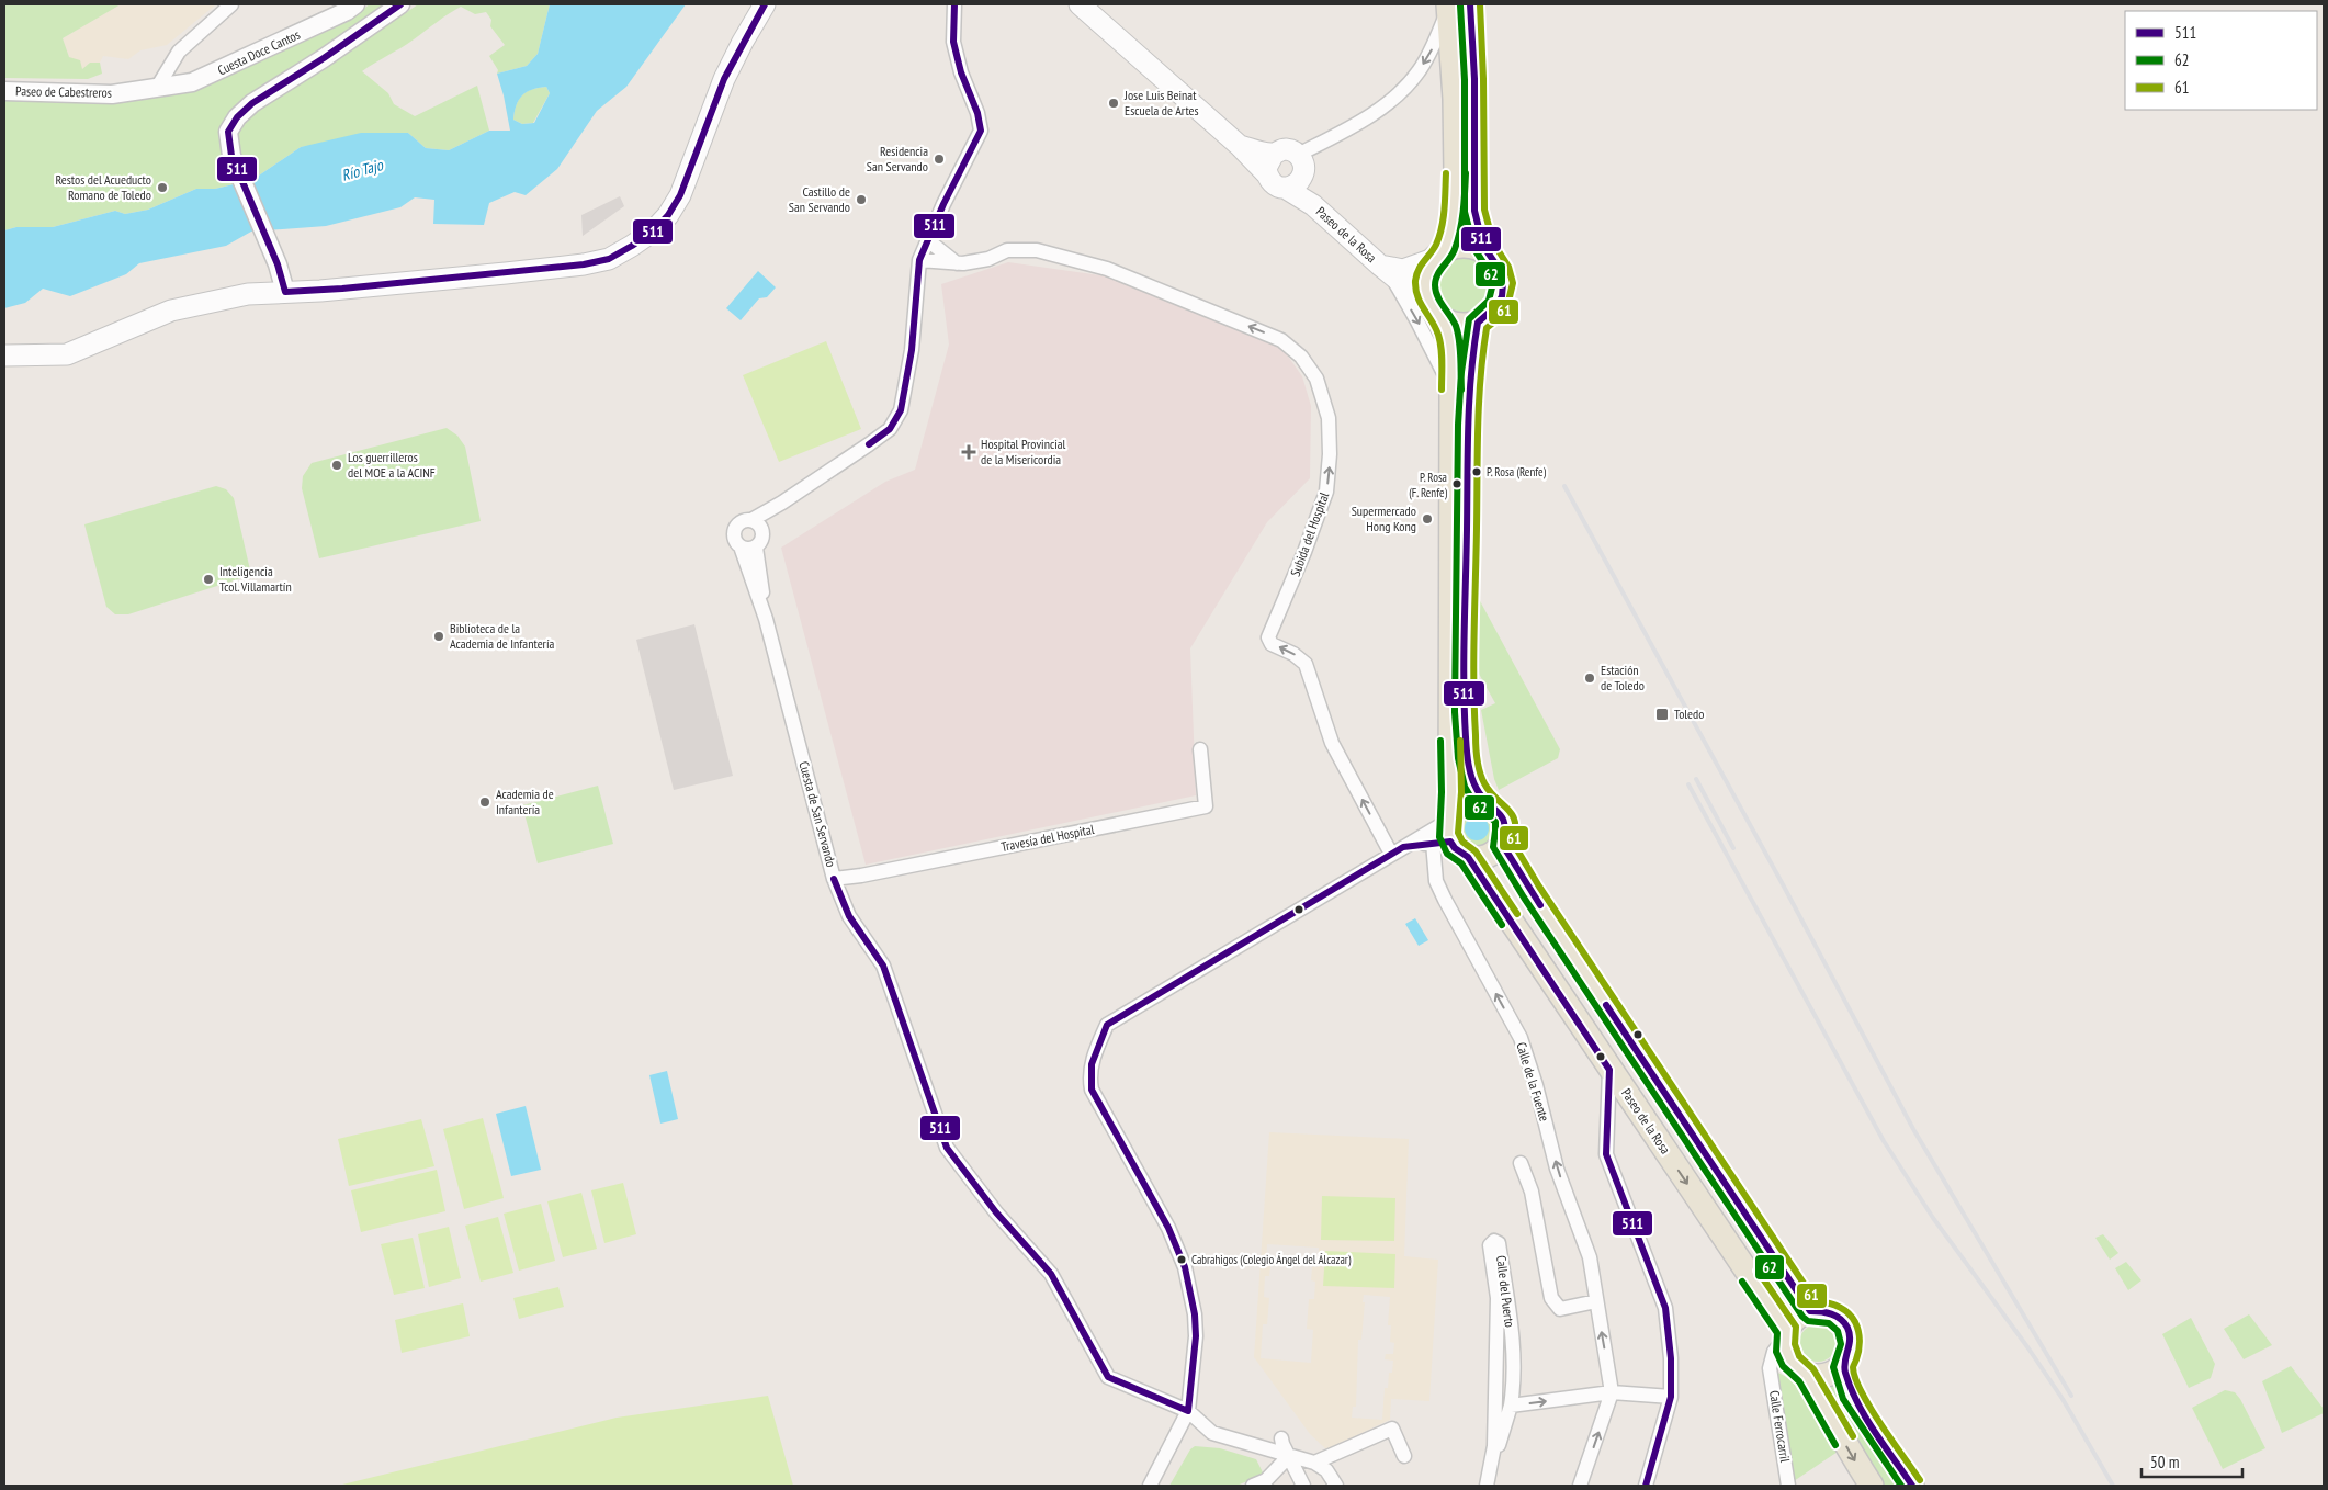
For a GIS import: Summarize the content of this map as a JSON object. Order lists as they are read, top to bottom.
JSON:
{
  "streets": {
    "main road": ["Paseo de la Rosa"],
    "street": [
      "Cuesta Doce Cantos",
      "Paseo de Cabestreros",
      "Subida del Hospital",
      "Cuesta de San Servando",
      "Travesía del Hospital",
      "Calle de la Fuente",
      "Calle del Puerto",
      "Calle Ferrocarril"
    ]
  },
  "crossings": [
    ["Cuesta Doce Cantos", "Paseo de Cabestreros"],
    ["Paseo de la Rosa", "Calle de la Fuente"],
    ["Paseo de la Rosa", "Calle Ferrocarril"],
    ["Cuesta de San Servando", "Travesía del Hospital"]
  ],
  "water": ["Río Tajo"],
  "places": {
    "other": [
      "Jose Luis Beinat Escuela de Artes",
      "Residencia San Servando",
      "Restos del Acueducto Romano de Toledo",
      "Castillo de San Servando",
      "Los guerrilleros del MOE a la ACINF",
      "P. Rosa (Renfe)",
      "P. Rosa (F. Renfe)",
      "Supermercado Hong Kong",
      "Inteligencia Tcol. Villamartín",
      "Biblioteca de la Academia de Infantería",
      "Estación de Toledo",
      "Academia de Infantería",
      "Cabrahigos (Colegio Ángel del Álcazar)"
    ],
    "health": ["Hospital Provincial de la Misericordia"],
    "transit": ["Toledo"]
  },
  "lines": ["transit line 511", "transit line 61", "transit line 62"],
  "legend": ["511", "62", "61"],
  "scale_bar": "50 m"
}
